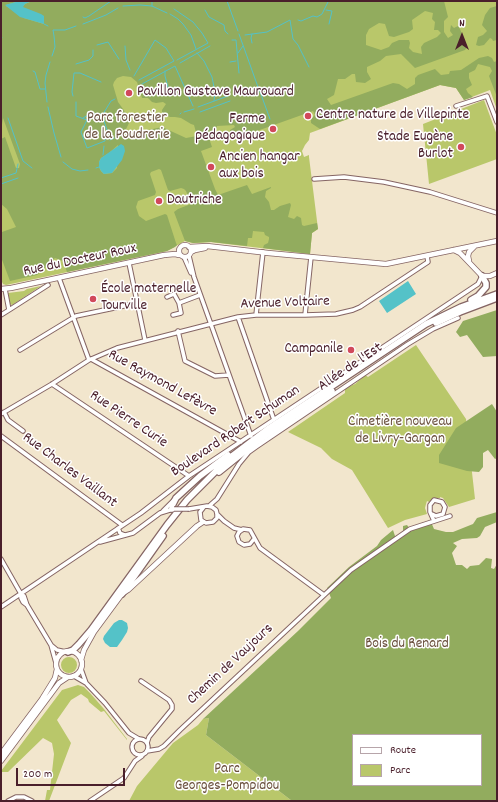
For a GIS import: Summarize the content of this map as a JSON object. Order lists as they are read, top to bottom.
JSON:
{
  "streets": {
    "main road": ["Rue du Docteur Roux"],
    "street": [
      "Avenue Voltaire",
      "Allée de l'Est",
      "Rue Raymond Lefèvre",
      "Rue Pierre Curie",
      "Boulevard Robert Schuman",
      "Rue Charles Vaillant",
      "Chemin de Vaujours"
    ]
  },
  "crossings": [
    ["Avenue Voltaire", "Rue Raymond Lefèvre"],
    ["Avenue Voltaire", "Rue Pierre Curie"],
    ["Rue Raymond Lefèvre", "Boulevard Robert Schuman"],
    ["Rue Pierre Curie", "Boulevard Robert Schuman"],
    ["Boulevard Robert Schuman", "Rue Charles Vaillant"]
  ],
  "parks": [
    "Parc forestier de la Poudrerie",
    "Cimetière nouveau de Livry-Gargan",
    "Bois du Renard",
    "Parc Georges-Pompidou"
  ],
  "places": [
    "Pavillon Gustave Maurouard",
    "Centre nature de Villepinte",
    "Ferme pédagogique",
    "Stade Eugène Burlot",
    "Ancien hangar aux bois",
    "Dautriche",
    "École maternelle Tourville",
    "Campanile"
  ],
  "legend": ["Route", "Parc"],
  "scale_bar": "200 m",
  "north": "top"
}
